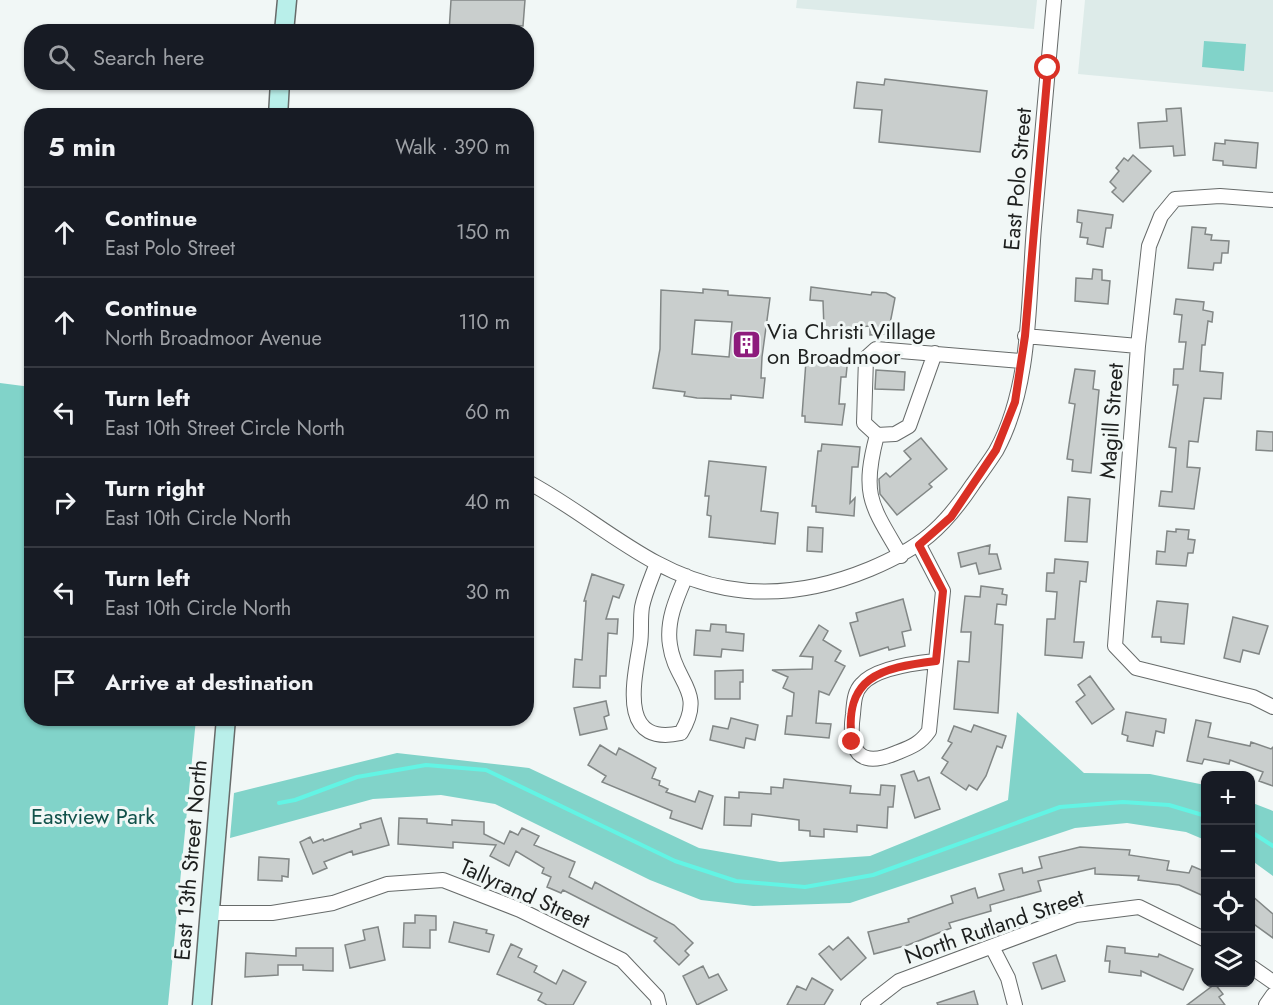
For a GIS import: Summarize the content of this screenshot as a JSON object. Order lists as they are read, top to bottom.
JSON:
{
  "streets": {
    "main road": ["East 13th Street North"],
    "street": [
      "East Polo Street",
      "Magill Street",
      "Tallyrand Street",
      "North Rutland Street"
    ]
  },
  "crossings": [
    ["East 13th Street North", "Tallyrand Street"]
  ],
  "parks": ["Eastview Park"],
  "places": {
    "building": ["Via Christi Village on Broadmoor"]
  },
  "page": {
    "search": "Search here",
    "heading": ["5 min", "Walk · 390 m"],
    "list": [
      ["Continue", "East Polo Street", "150 m"],
      ["Continue", "North Broadmoor Avenue", "110 m"],
      ["Turn left", "East 10th Street Circle North", "60 m"],
      ["Turn right", "East 10th Circle North", "40 m"],
      ["Turn left", "East 10th Circle North", "30 m"],
      "Arrive at destination"
    ],
    "map_buttons": ["+", "−"]
  }
}
